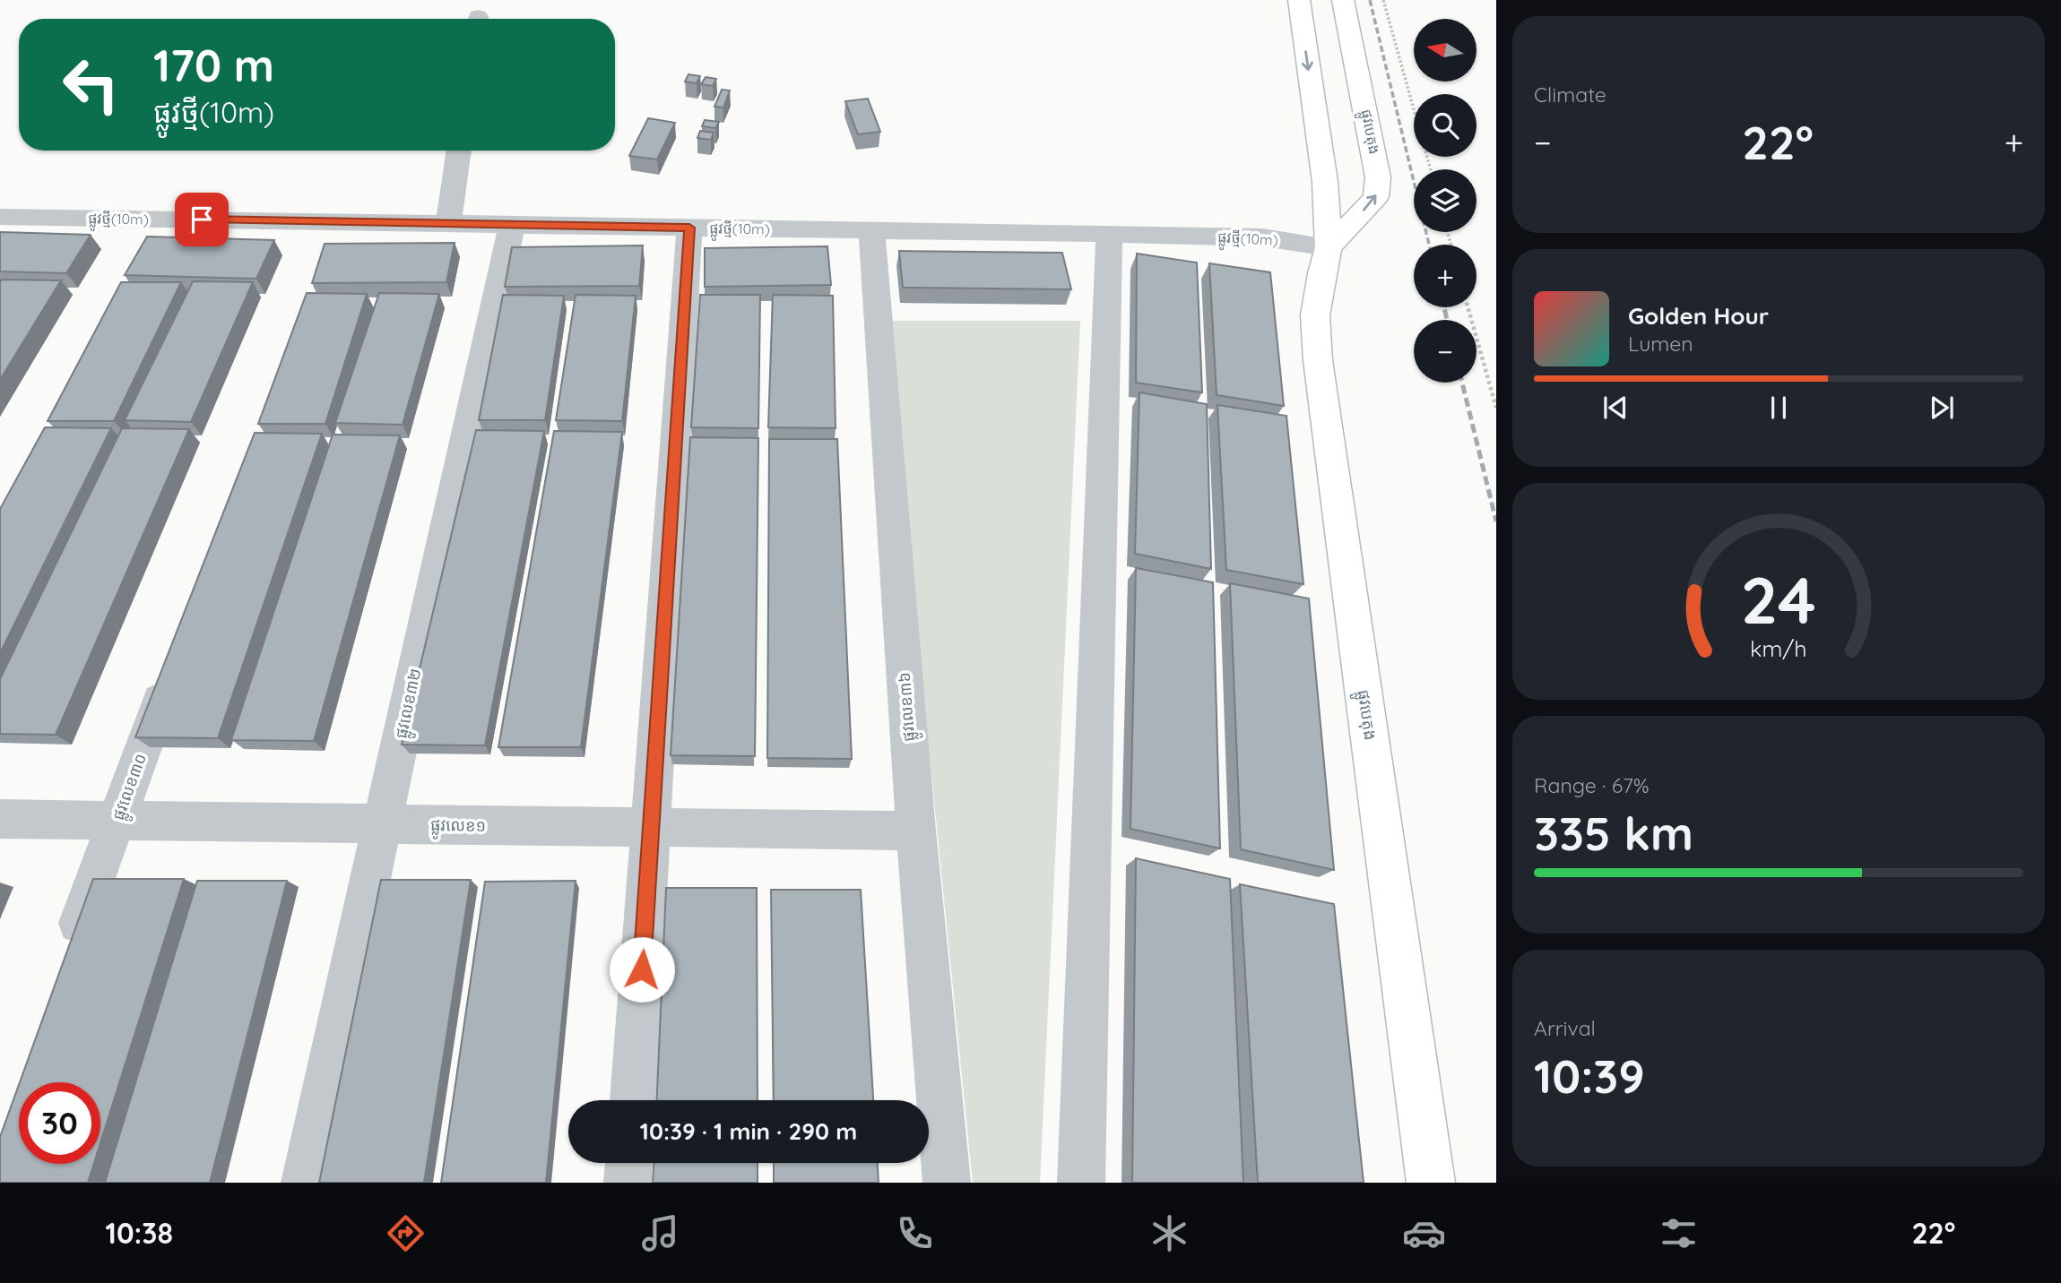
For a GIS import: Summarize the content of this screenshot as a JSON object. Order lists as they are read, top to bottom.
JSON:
{
  "streets": {
    "main road": ["ផ្លូវបេតុង"],
    "street": [
      "ផ្លូវថ្មី(10m)",
      "ផ្លូវលេខ៣២",
      "ផ្លូវលេខ៣៦",
      "ផ្លូវលេខ៣០",
      "ផ្លូវលេខ១"
    ]
  },
  "crossings": [
    ["ផ្លូវបេតុង", "ផ្លូវថ្មី(10m)"],
    ["ផ្លូវថ្មី(10m)", "ផ្លូវលេខ៣២"],
    ["ផ្លូវថ្មី(10m)", "ផ្លូវលេខ៣៦"],
    ["ផ្លូវលេខ៣២", "ផ្លូវលេខ១"],
    ["ផ្លូវលេខ៣៦", "ផ្លូវលេខ១"],
    ["ផ្លូវលេខ៣០", "ផ្លូវលេខ១"]
  ],
  "north": "left",
  "page": {
    "tile": [
      "Climate",
      ["Range · 67%", "335 km"],
      ["Arrival", "10:39"]
    ],
    "map_buttons": ["+", "−"],
    "turn": ["170 m", "ផ្លូវថ្មី(10m)"],
    "heat": ["−", "22°", "+"],
    "song": ["Golden Hour", "Lumen"],
    "limit": "30",
    "trip": "10:39 · 1 min · 290 m",
    "tabs": ["10:38", "22°"],
    "gauge": ["24", "km/h"]
  }
}
